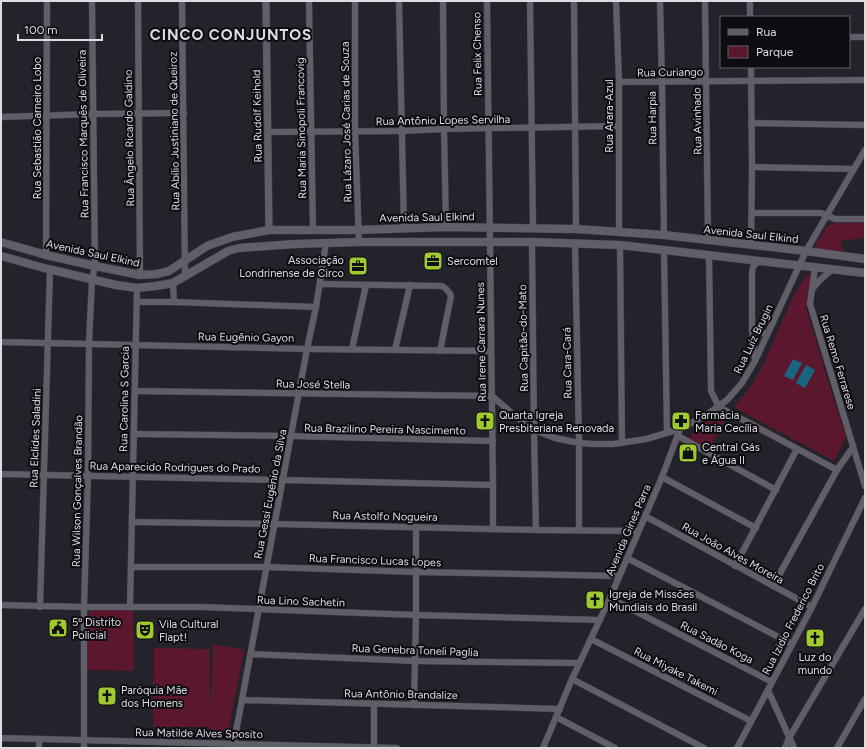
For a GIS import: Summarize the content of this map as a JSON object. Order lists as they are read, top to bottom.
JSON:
{
  "streets": {
    "main road": ["Avenida Saul Elkind"],
    "street": [
      "Rua Felix Chenso",
      "Rua Curiango",
      "Rua Rudolf Keihold",
      "Rua Arara-Azul",
      "Rua Harpia",
      "Rua Antônio Lopes Servilha",
      "Rua Avinhado",
      "Rua Lázaro José Carias de Souza",
      "Rua Sebastião Carneiro Lobo",
      "Rua Maria Sinopoli Francovig",
      "Rua Abílio Justiniano de Queiroz",
      "Rua Francisco Marquês de Oliveira",
      "Rua Ângelo Ricardo Galdino",
      "Rua Eugênio Gayon",
      "Rua Capitão-do-Mato",
      "Rua Luíz Brugin",
      "Rua Irene Carrara Nunes",
      "Rua Remo Ferrarese",
      "Rua Cara-Cará",
      "Rua José Stella",
      "Rua Carolina S Garcia",
      "Rua Brazilino Pereira Nascimento",
      "Rua Elclides Saladini",
      "Rua Aparecido Rodrigues do Prado",
      "Rua Wilson Gonçalves Brandão",
      "Rua Gessi Eugênio da Silva",
      "Rua Astolfo Nogueira",
      "Avenida Gines Parra",
      "Rua João Alves Moreira",
      "Rua Francisco Lucas Lopes",
      "Rua Lino Sachetin",
      "Rua Izidio Frederico Brito",
      "Rua Sadão Koga",
      "Rua Genebra Toneli Paglia",
      "Rua Miyake Takemi",
      "Rua Antônio Brandalize",
      "Rua Matilde Alves Sposito"
    ]
  },
  "crossings": [
    ["Rua Felix Chenso", "Rua Antônio Lopes Servilha"],
    ["Rua Felix Chenso", "Avenida Saul Elkind"],
    ["Rua Felix Chenso", "Rua Irene Carrara Nunes"],
    ["Rua Curiango", "Rua Arara-Azul"],
    ["Rua Curiango", "Rua Harpia"],
    ["Rua Curiango", "Rua Avinhado"],
    ["Rua Rudolf Keihold", "Rua Antônio Lopes Servilha"],
    ["Rua Rudolf Keihold", "Avenida Saul Elkind"],
    ["Rua Arara-Azul", "Rua Antônio Lopes Servilha"],
    ["Rua Arara-Azul", "Avenida Saul Elkind"],
    ["Rua Harpia", "Avenida Saul Elkind"],
    ["Rua Antônio Lopes Servilha", "Rua Lázaro José Carias de Souza"],
    ["Rua Antônio Lopes Servilha", "Rua Maria Sinopoli Francovig"],
    ["Rua Avinhado", "Avenida Saul Elkind"],
    ["Rua Lázaro José Carias de Souza", "Avenida Saul Elkind"],
    ["Rua Sebastião Carneiro Lobo", "Avenida Saul Elkind"],
    ["Rua Maria Sinopoli Francovig", "Avenida Saul Elkind"],
    ["Rua Abílio Justiniano de Queiroz", "Avenida Saul Elkind"],
    ["Rua Francisco Marquês de Oliveira", "Avenida Saul Elkind"],
    ["Rua Francisco Marquês de Oliveira", "Rua Wilson Gonçalves Brandão"],
    ["Rua Ângelo Ricardo Galdino", "Avenida Saul Elkind"],
    ["Avenida Saul Elkind", "Rua Luíz Brugin"],
    ["Avenida Saul Elkind", "Rua Irene Carrara Nunes"],
    ["Avenida Saul Elkind", "Rua Wilson Gonçalves Brandão"],
    ["Rua Eugênio Gayon", "Rua Irene Carrara Nunes"],
    ["Rua Eugênio Gayon", "Rua Carolina S Garcia"],
    ["Rua Eugênio Gayon", "Rua Elclides Saladini"],
    ["Rua Eugênio Gayon", "Rua Wilson Gonçalves Brandão"],
    ["Rua Eugênio Gayon", "Rua Gessi Eugênio da Silva"],
    ["Rua Capitão-do-Mato", "Rua Luíz Brugin"],
    ["Rua Capitão-do-Mato", "Rua Astolfo Nogueira"],
    ["Rua Luíz Brugin", "Rua Irene Carrara Nunes"],
    ["Rua Luíz Brugin", "Rua Cara-Cará"],
    ["Rua Luíz Brugin", "Rua José Stella"],
    ["Rua Luíz Brugin", "Avenida Gines Parra"],
    ["Rua Irene Carrara Nunes", "Rua José Stella"],
    ["Rua Irene Carrara Nunes", "Rua Brazilino Pereira Nascimento"],
    ["Rua Irene Carrara Nunes", "Rua Aparecido Rodrigues do Prado"],
    ["Rua Irene Carrara Nunes", "Rua Astolfo Nogueira"],
    ["Rua Cara-Cará", "Rua Astolfo Nogueira"],
    ["Rua José Stella", "Rua Carolina S Garcia"],
    ["Rua José Stella", "Rua Gessi Eugênio da Silva"],
    ["Rua Carolina S Garcia", "Rua Brazilino Pereira Nascimento"],
    ["Rua Carolina S Garcia", "Rua Aparecido Rodrigues do Prado"],
    ["Rua Carolina S Garcia", "Rua Astolfo Nogueira"],
    ["Rua Carolina S Garcia", "Rua Francisco Lucas Lopes"],
    ["Rua Carolina S Garcia", "Rua Lino Sachetin"],
    ["Rua Brazilino Pereira Nascimento", "Rua Gessi Eugênio da Silva"],
    ["Rua Elclides Saladini", "Rua Aparecido Rodrigues do Prado"],
    ["Rua Elclides Saladini", "Rua Lino Sachetin"],
    ["Rua Aparecido Rodrigues do Prado", "Rua Wilson Gonçalves Brandão"],
    ["Rua Aparecido Rodrigues do Prado", "Rua Gessi Eugênio da Silva"],
    ["Rua Wilson Gonçalves Brandão", "Rua Lino Sachetin"],
    ["Rua Wilson Gonçalves Brandão", "Rua Matilde Alves Sposito"],
    ["Rua Gessi Eugênio da Silva", "Rua Astolfo Nogueira"],
    ["Rua Gessi Eugênio da Silva", "Rua Francisco Lucas Lopes"],
    ["Rua Gessi Eugênio da Silva", "Rua Lino Sachetin"],
    ["Rua Gessi Eugênio da Silva", "Rua Genebra Toneli Paglia"],
    ["Rua Gessi Eugênio da Silva", "Rua Antônio Brandalize"],
    ["Rua Gessi Eugênio da Silva", "Rua Matilde Alves Sposito"],
    ["Rua Astolfo Nogueira", "Avenida Gines Parra"],
    ["Avenida Gines Parra", "Rua João Alves Moreira"],
    ["Avenida Gines Parra", "Rua Francisco Lucas Lopes"],
    ["Avenida Gines Parra", "Rua Lino Sachetin"],
    ["Avenida Gines Parra", "Rua Sadão Koga"],
    ["Avenida Gines Parra", "Rua Genebra Toneli Paglia"],
    ["Avenida Gines Parra", "Rua Miyake Takemi"],
    ["Avenida Gines Parra", "Rua Antônio Brandalize"],
    ["Rua João Alves Moreira", "Rua Izidio Frederico Brito"],
    ["Rua Izidio Frederico Brito", "Rua Sadão Koga"],
    ["Rua Izidio Frederico Brito", "Rua Miyake Takemi"]
  ],
  "districts": ["CINCO CONJUNTOS"],
  "places": {
    "office": ["Sercomtel", "Associação Londrinense de Circo"],
    "church": [
      "Quarta Igreja Presbiteriana Renovada",
      "Igreja de Missões Mundiais do Brasil",
      "Luz do mundo",
      "Paróquia Mãe dos Homens"
    ],
    "pharmacy": ["Farmácia Maria Cecília"],
    "shop": ["Central Gás e Água II"],
    "public building": ["5º Distrito Policial"],
    "theatre": ["Vila Cultural Flapt!"]
  },
  "legend": ["Rua", "Parque"],
  "scale_bar": "100 m"
}
